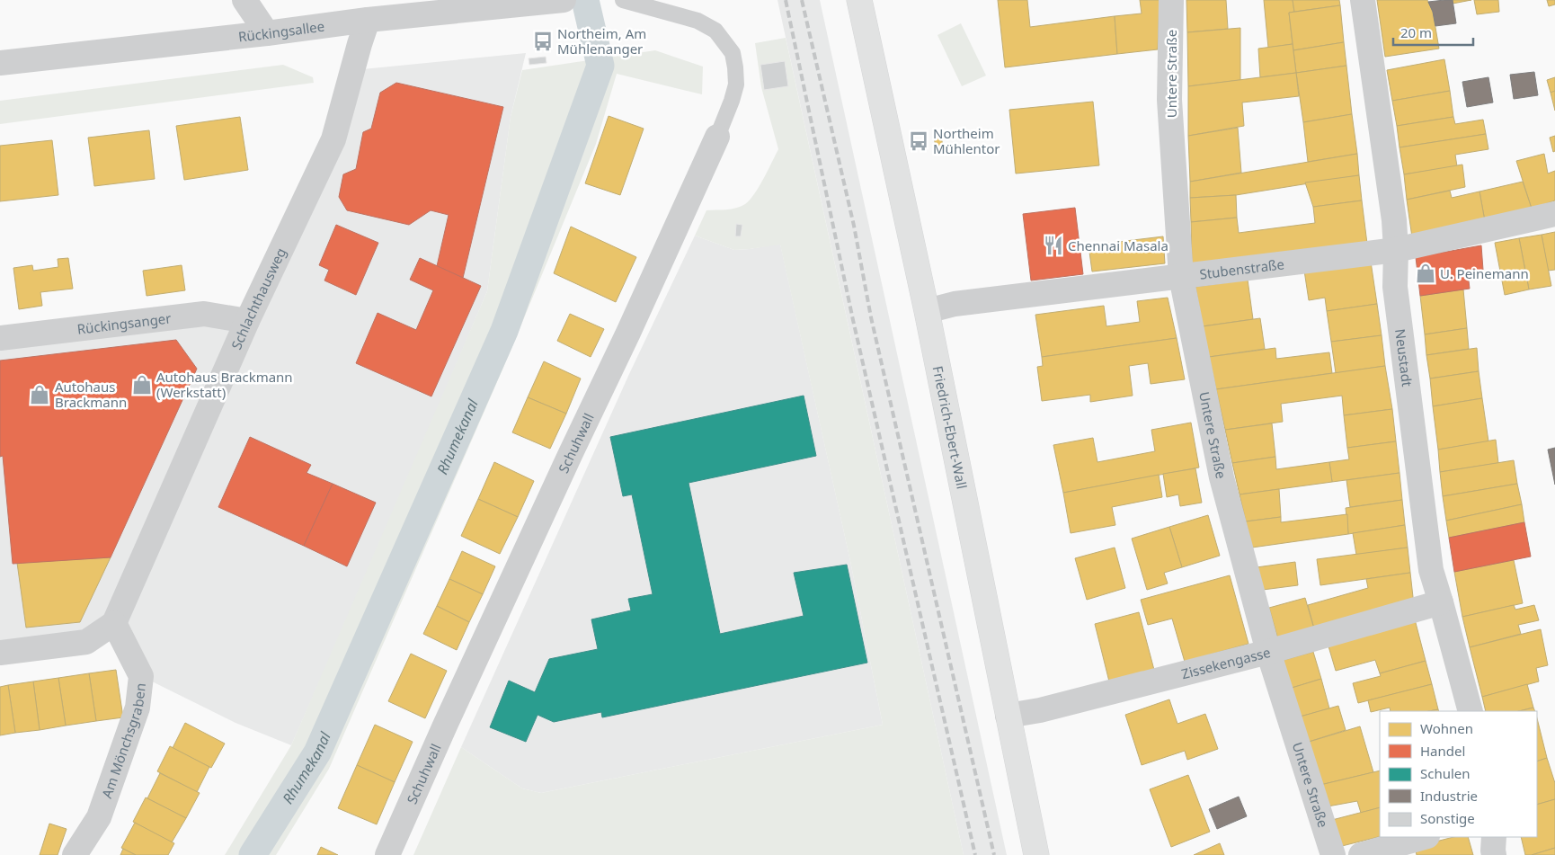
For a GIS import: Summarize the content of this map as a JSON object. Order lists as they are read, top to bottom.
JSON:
{
  "streets": {
    "main road": ["Friedrich-Ebert-Wall"],
    "street": [
      "Rückingsallee",
      "Untere Straße",
      "Stubenstraße",
      "Schlachthausweg",
      "Rückingsanger",
      "Neustadt",
      "Schuhwall",
      "Zissekengasse",
      "Am Mönchsgraben"
    ]
  },
  "crossings": [
    ["Rückingsallee", "Schlachthausweg"],
    ["Untere Straße", "Stubenstraße"],
    ["Untere Straße", "Zissekengasse"],
    ["Stubenstraße", "Neustadt"],
    ["Stubenstraße", "Friedrich-Ebert-Wall"],
    ["Schlachthausweg", "Rückingsanger"],
    ["Schlachthausweg", "Am Mönchsgraben"],
    ["Neustadt", "Zissekengasse"],
    ["Friedrich-Ebert-Wall", "Zissekengasse"]
  ],
  "water": ["Rhumekanal"],
  "places": {
    "bus stop": ["Northeim, Am Mühlenanger", "Northeim Mühlentor"],
    "restaurant": ["Chennai Masala"],
    "shop": ["U. Peinemann", "Autohaus Brackmann (Werkstatt)", "Autohaus Brackmann"]
  },
  "legend": [
    "Wohnen",
    "Handel",
    "Schulen",
    "Industrie",
    "Sonstige"
  ],
  "scale_bar": "20 m"
}
